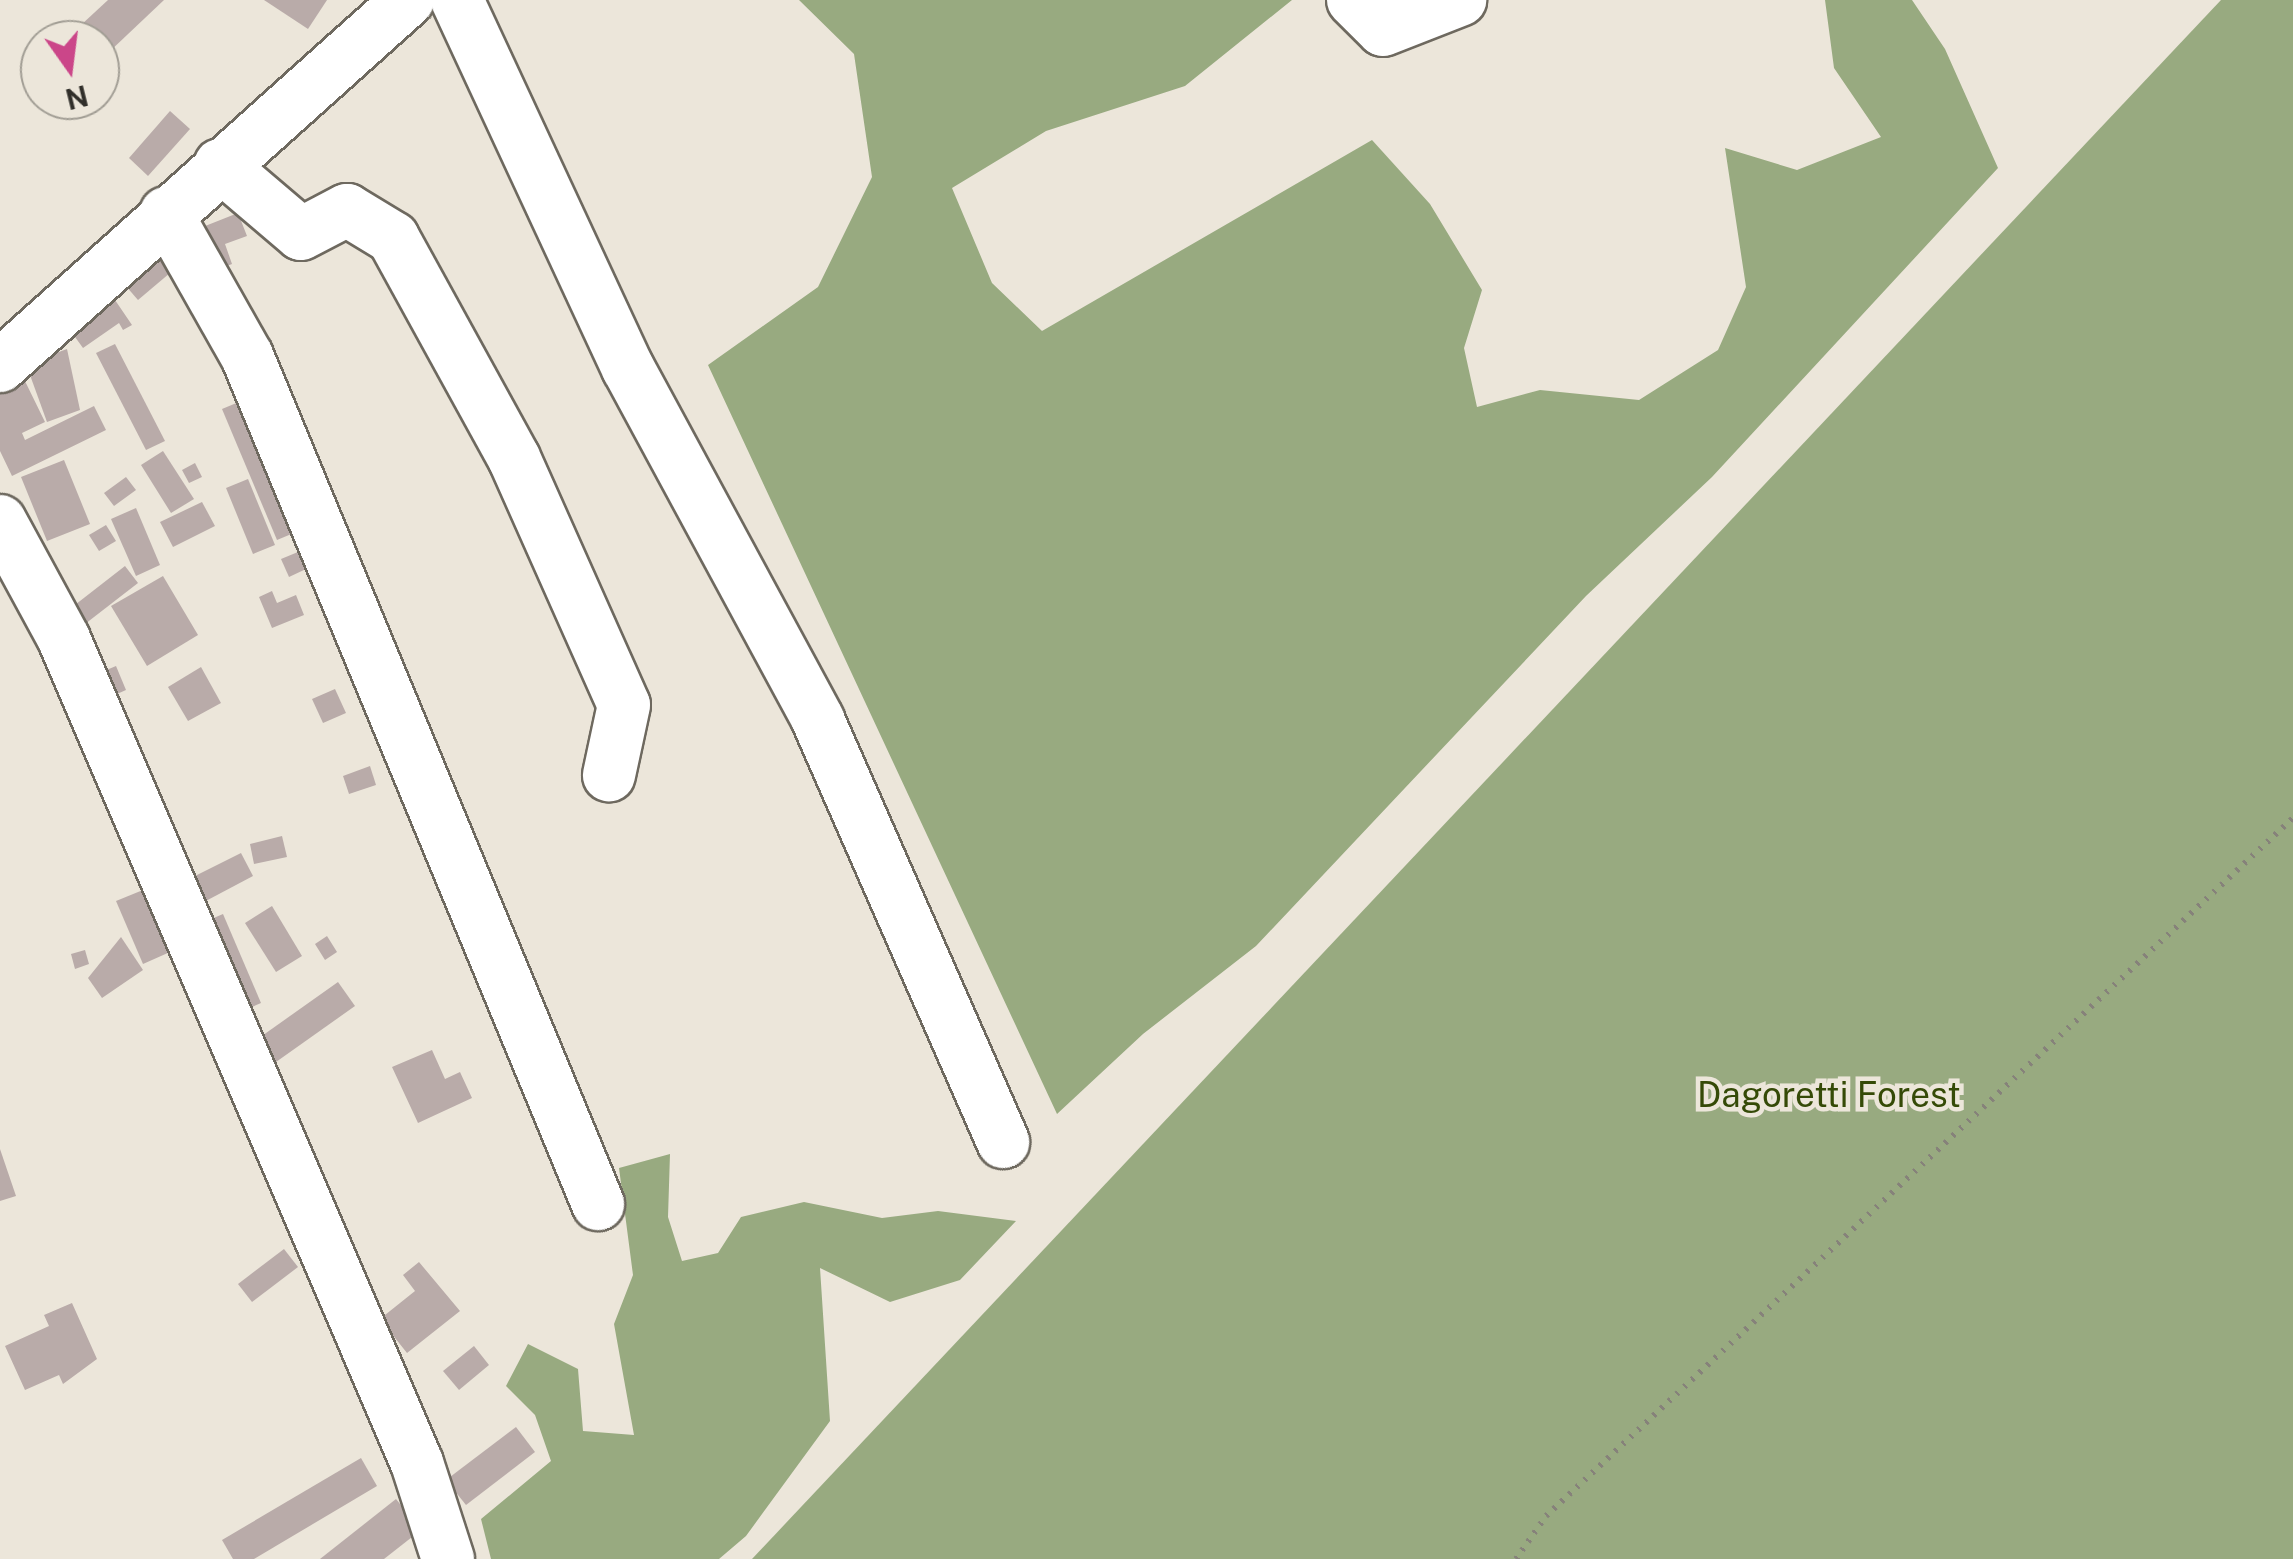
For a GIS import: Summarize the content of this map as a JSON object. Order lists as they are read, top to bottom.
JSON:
{
  "parks": ["Dagoretti Forest"],
  "north": "bottom"
}
